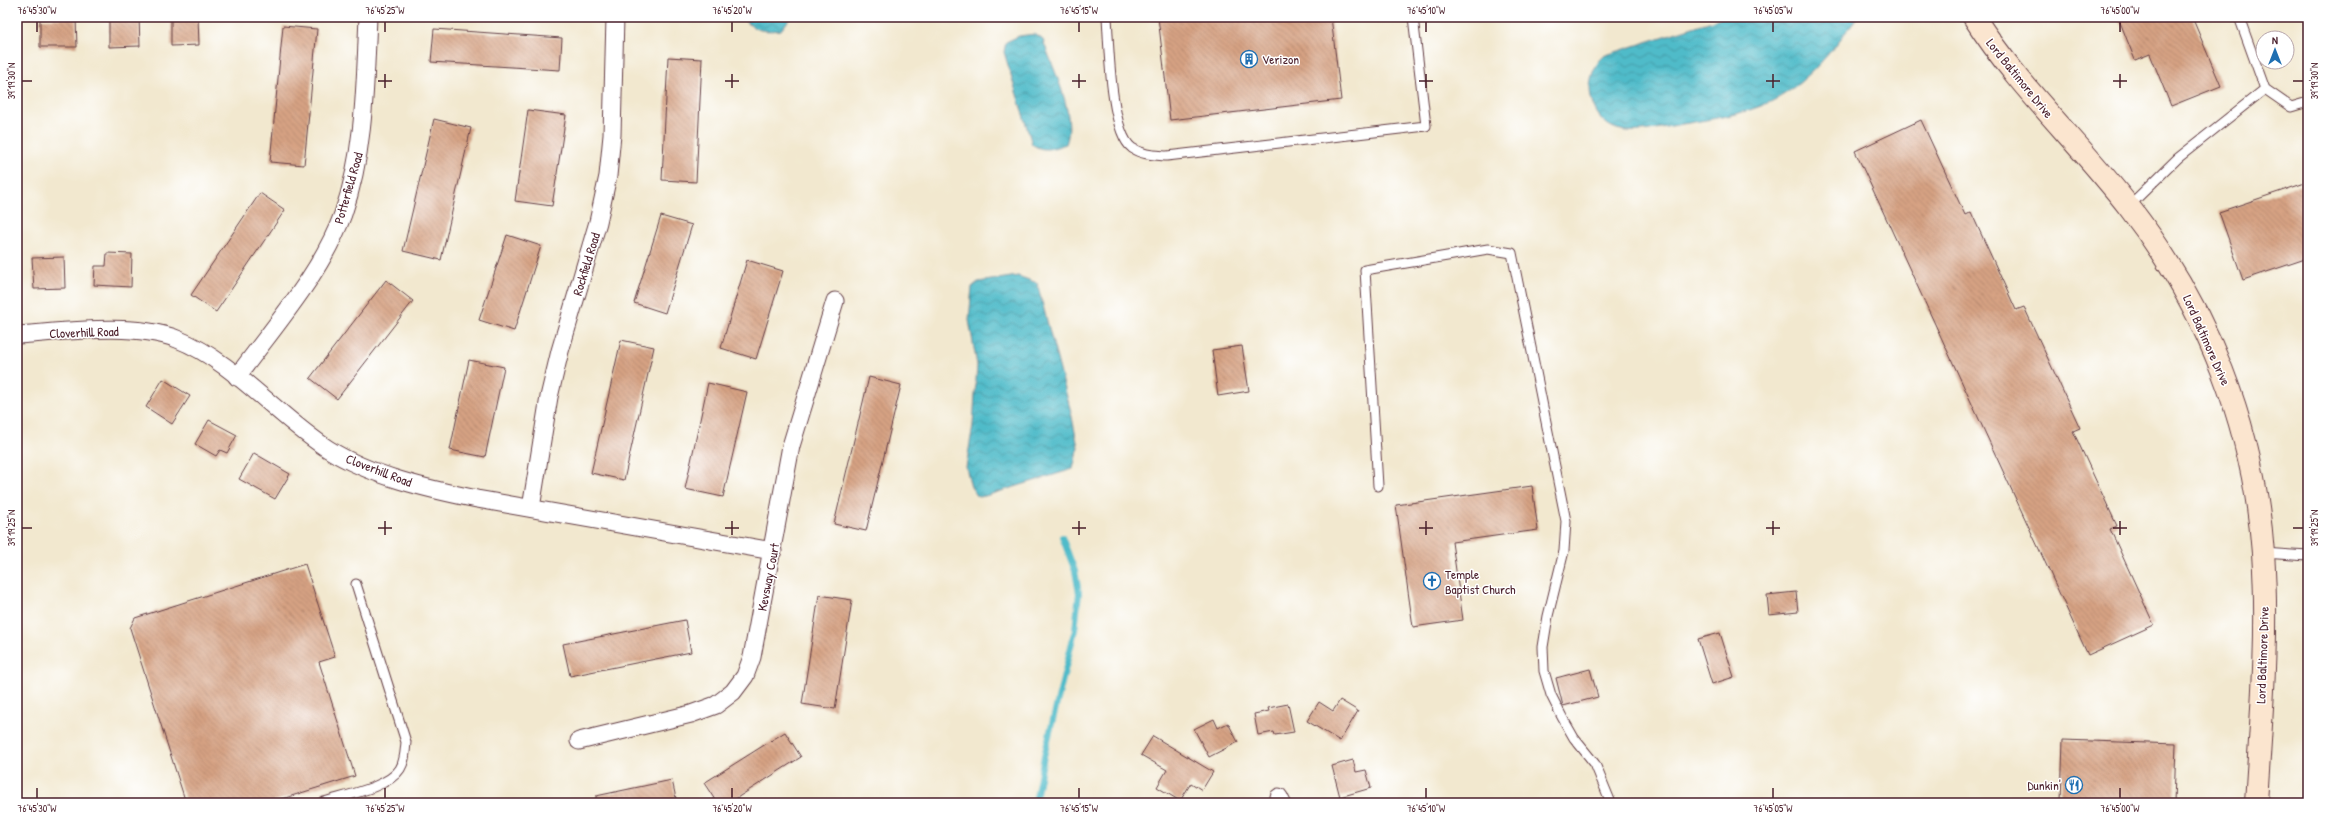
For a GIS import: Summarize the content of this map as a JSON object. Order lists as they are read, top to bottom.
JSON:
{
  "streets": {
    "main road": ["Lord Baltimore Drive"],
    "street": [
      "Potterfield Road",
      "Rockfield Road",
      "Cloverhill Road",
      "Kevsway Court"
    ]
  },
  "crossings": [
    ["Potterfield Road", "Cloverhill Road"],
    ["Rockfield Road", "Cloverhill Road"],
    ["Cloverhill Road", "Kevsway Court"]
  ],
  "places": {
    "building": ["Verizon"],
    "church": ["Temple Baptist Church"],
    "restaurant": ["Dunkin'"]
  },
  "north": "top",
  "coordinates": [
    "76°45'30\"W",
    "76°45'25\"W",
    "76°45'20\"W",
    "76°45'15\"W",
    "76°45'10\"W",
    "76°45'05\"W",
    "76°45'00\"W",
    "39°19'30\"N",
    "39°19'25\"N"
  ]
}
